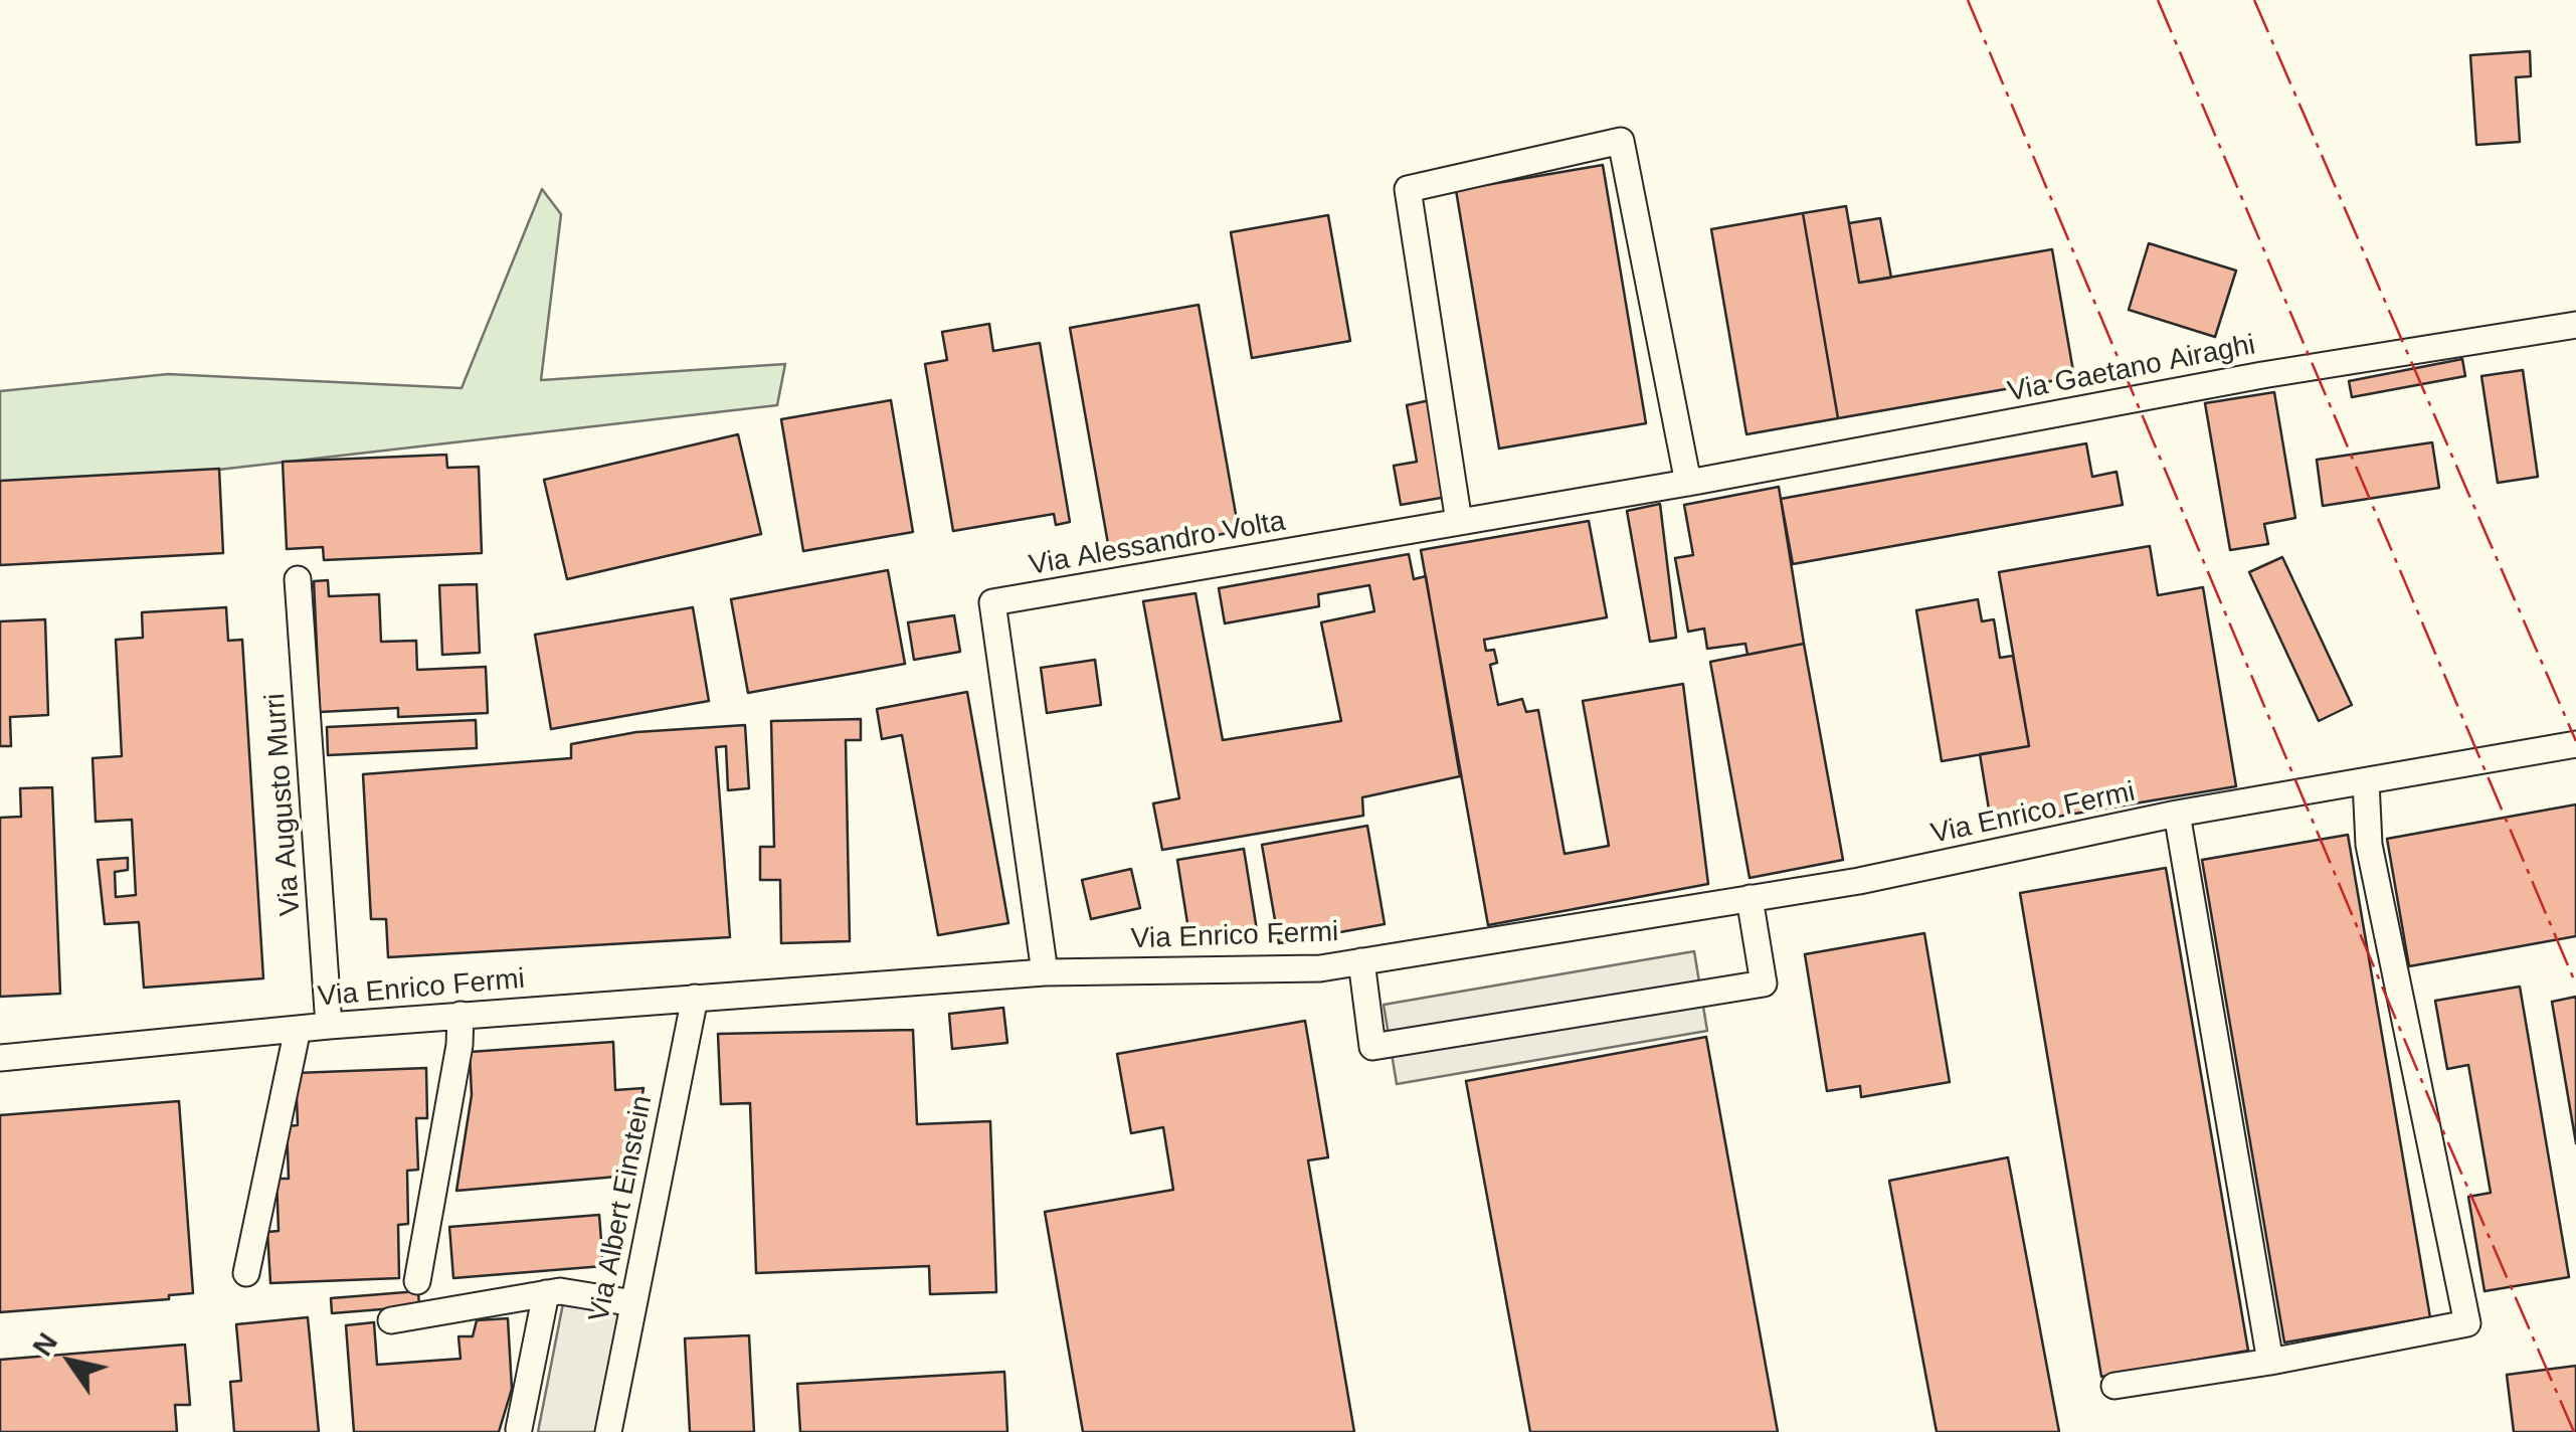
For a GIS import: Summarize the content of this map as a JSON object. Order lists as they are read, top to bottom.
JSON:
{
  "streets": {
    "street": [
      "Via Gaetano Airaghi",
      "Via Alessandro Volta",
      "Via Augusto Murri",
      "Via Enrico Fermi",
      "Via Albert Einstein"
    ]
  },
  "crossings": [
    ["Via Gaetano Airaghi", "Via Alessandro Volta"],
    ["Via Alessandro Volta", "Via Enrico Fermi"],
    ["Via Augusto Murri", "Via Enrico Fermi"],
    ["Via Enrico Fermi", "Via Albert Einstein"]
  ],
  "north": "top left"
}
